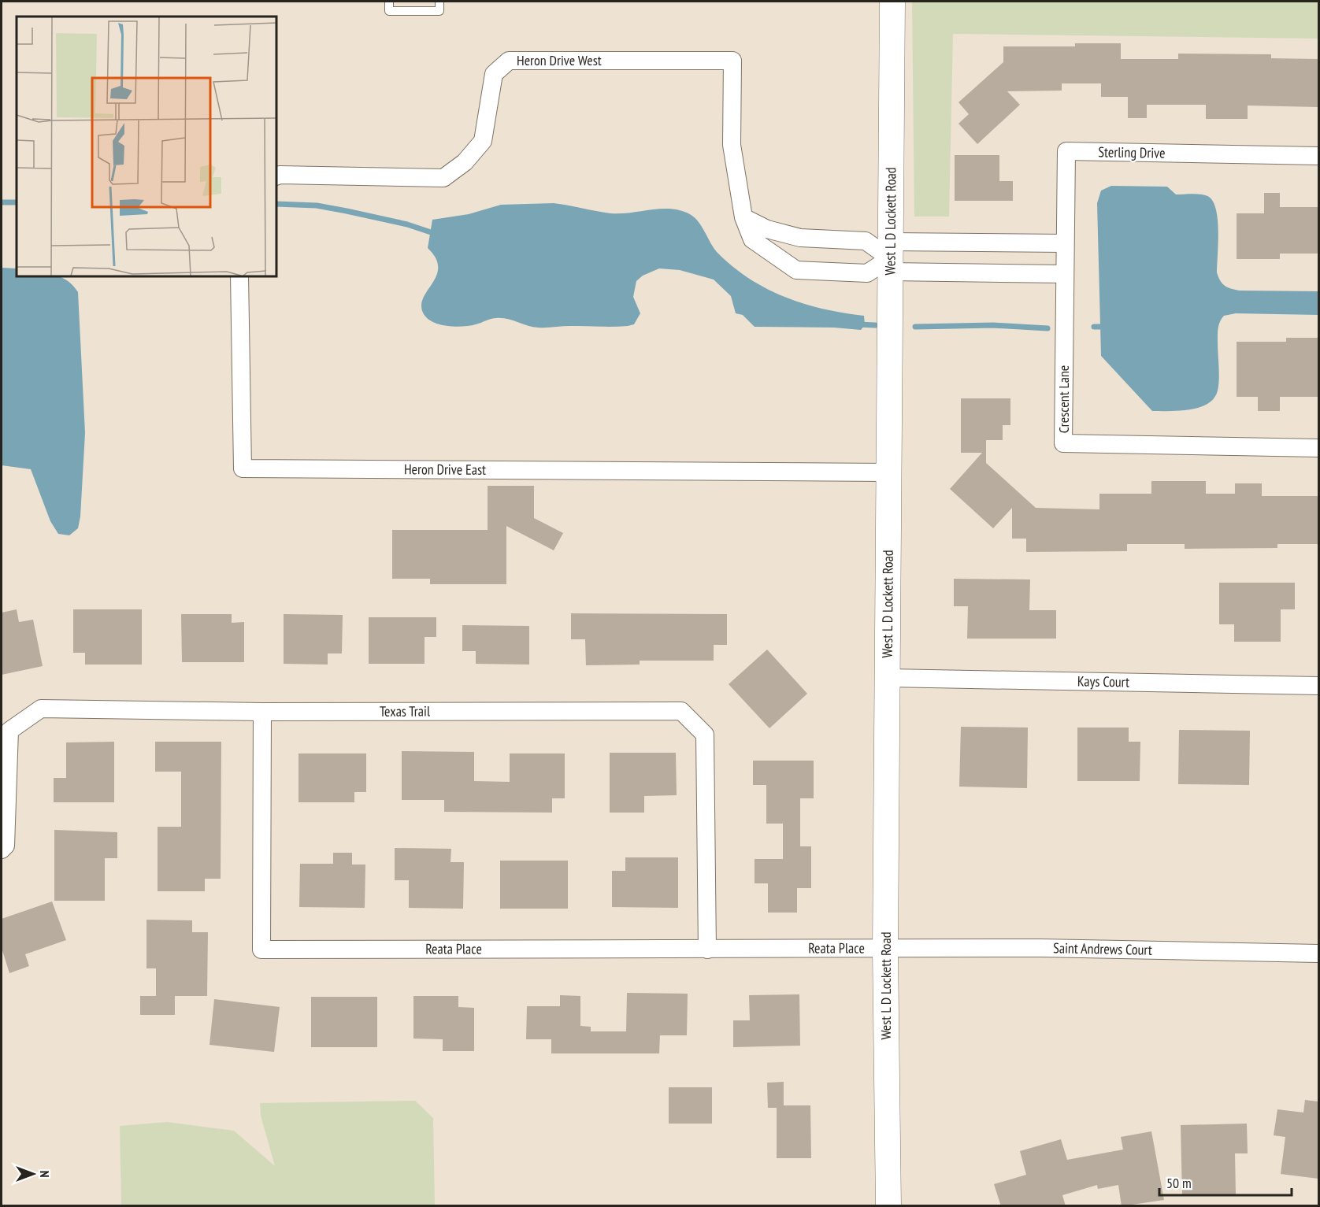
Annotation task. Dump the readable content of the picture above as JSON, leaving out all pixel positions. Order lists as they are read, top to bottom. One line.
{"streets":{"main road":["West L D Lockett Road"],"street":["Heron Drive West","Sterling Drive","Crescent Lane","Heron Drive East","Kays Court","Texas Trail","Reata Place","Saint Andrews Court"]},"crossings":[["Heron Drive West","West L D Lockett Road"],["Sterling Drive","Crescent Lane"],["West L D Lockett Road","Heron Drive East"],["West L D Lockett Road","Kays Court"],["West L D Lockett Road","Reata Place"],["West L D Lockett Road","Saint Andrews Court"],["Texas Trail","Reata Place"],["Reata Place","Saint Andrews Court"]],"scale_bar":"50 m","north":"right"}
